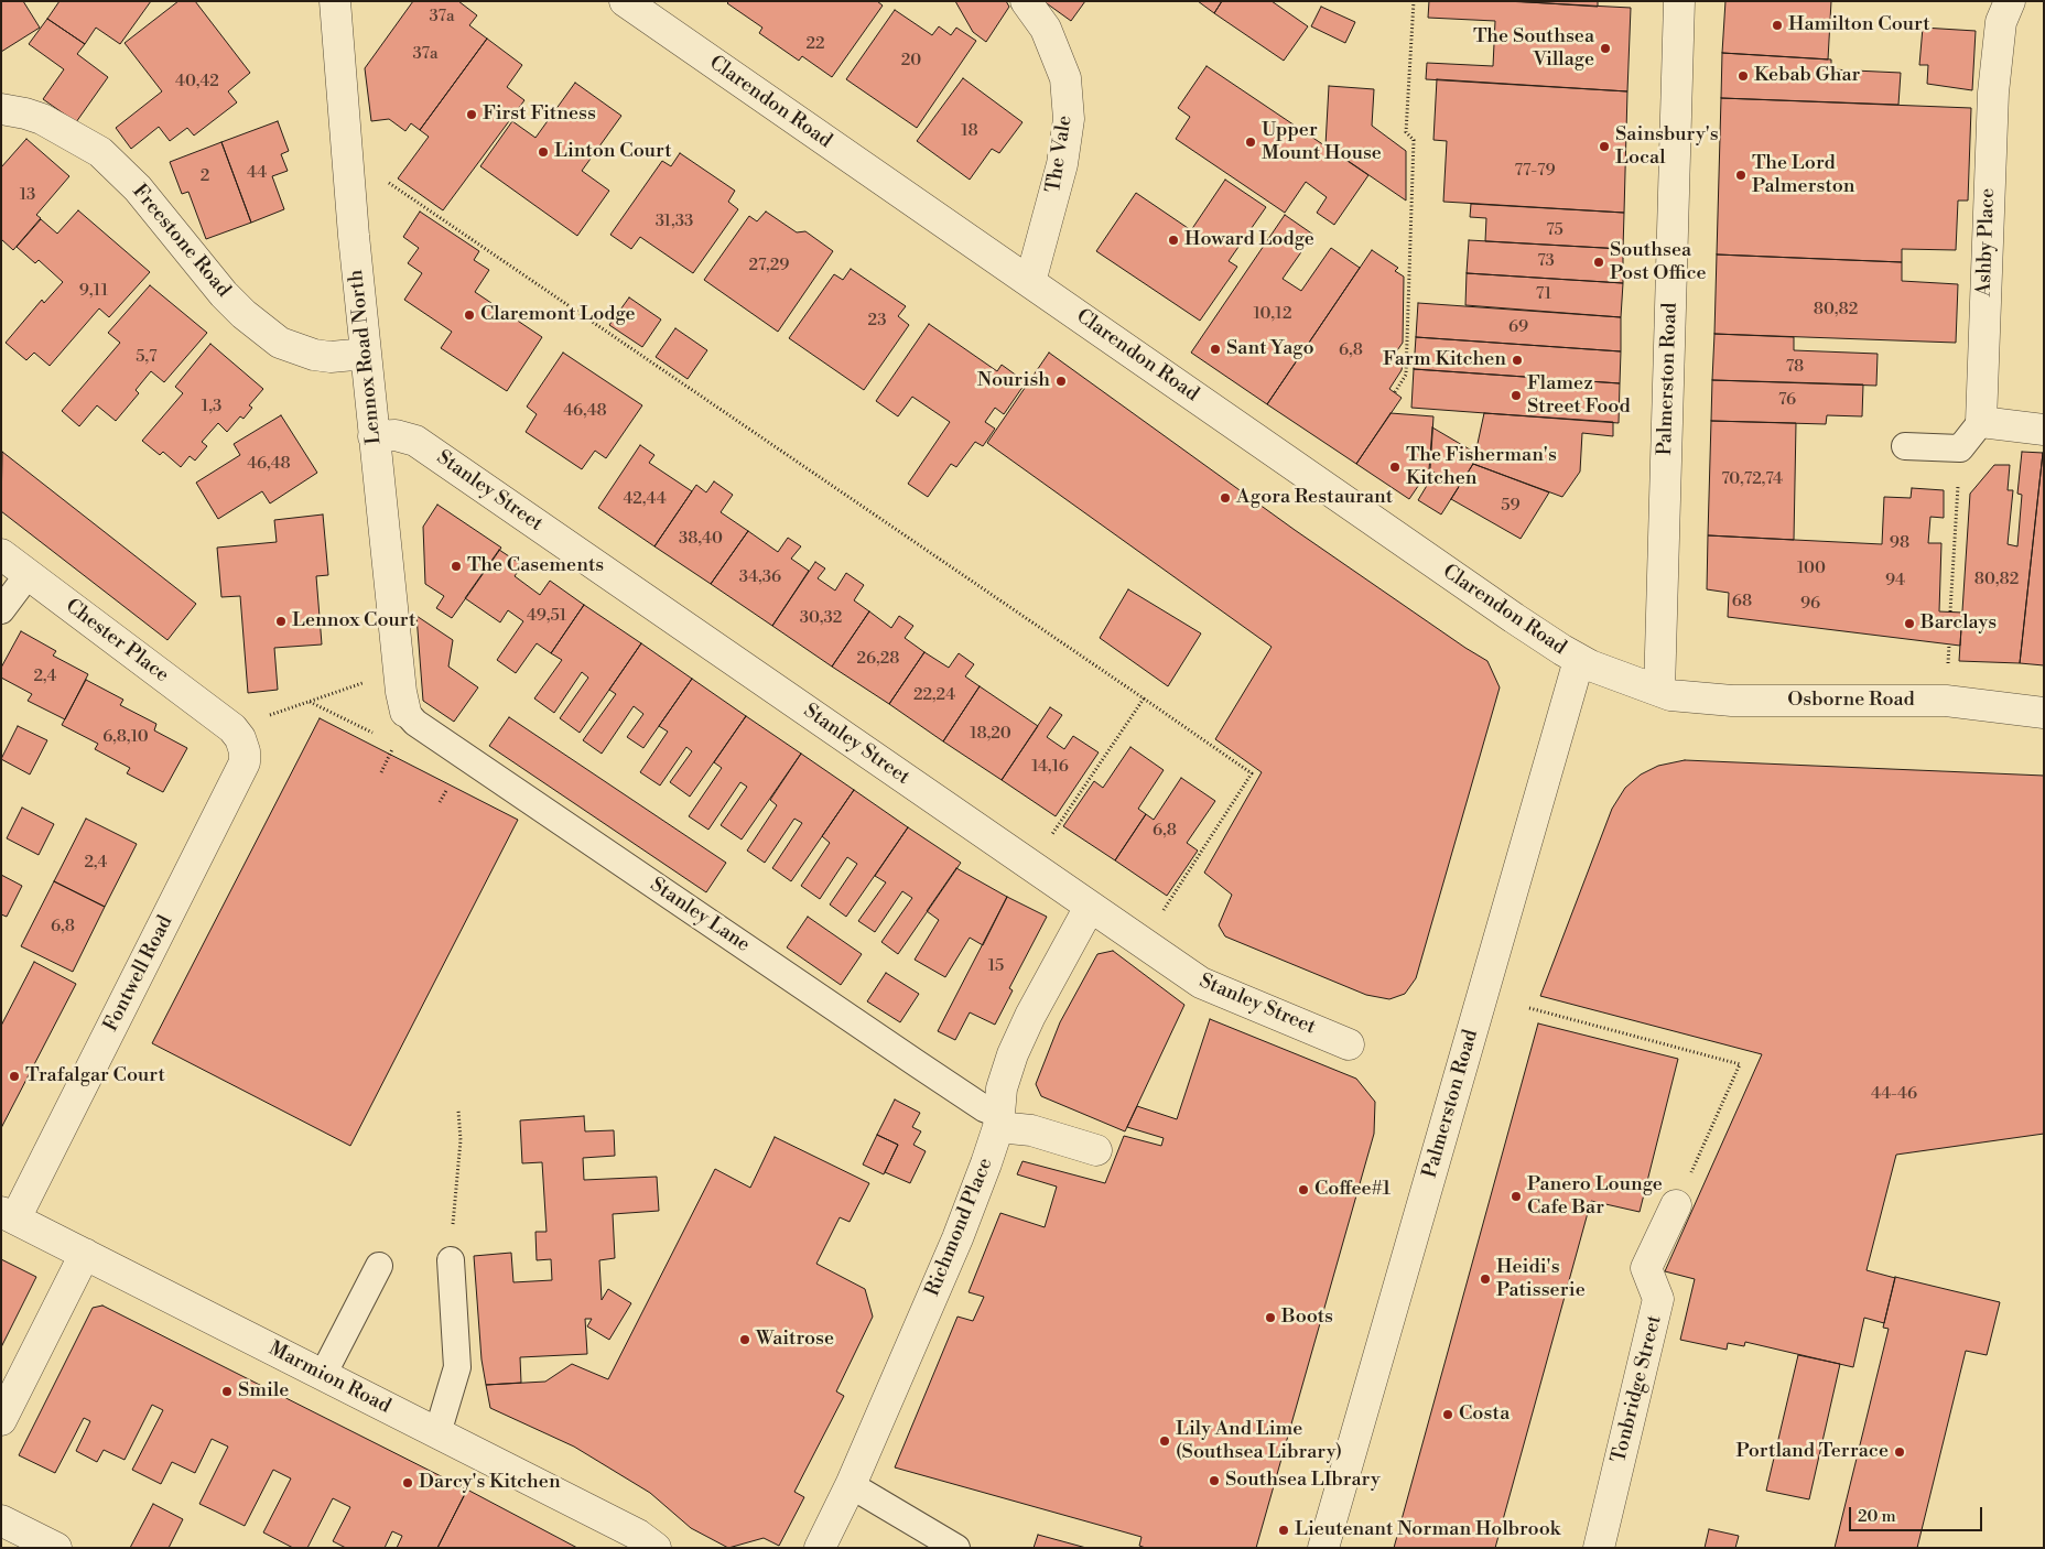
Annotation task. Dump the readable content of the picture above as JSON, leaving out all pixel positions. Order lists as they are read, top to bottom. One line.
{"streets":{"street":["Clarendon Road","The Vale","Freestone Road","Ashby Place","Lennox Road North","Palmerston Road","Stanley Street","Chester Place","Osborne Road","Fontwell Road","Richmond Place","Marmion Road","Tonbridge Street"],"lane":["Stanley Lane"]},"crossings":[["Clarendon Road","The Vale"],["Clarendon Road","Palmerston Road"],["Clarendon Road","Osborne Road"],["Freestone Road","Lennox Road North"],["Lennox Road North","Stanley Street"],["Lennox Road North","Stanley Lane"],["Palmerston Road","Osborne Road"],["Stanley Street","Richmond Place"],["Chester Place","Fontwell Road"],["Stanley Lane","Richmond Place"],["Fontwell Road","Marmion Road"]],"places":["Hamilton Court","The Southsea Village","Kebab Ghar","First Fitness","Upper Mount House","Sainsbury's Local","Linton Court","The Lord Palmerston","Howard Lodge","Southsea Post Office","Claremont Lodge","Sant Yago","Farm Kitchen","Nourish","Flamez Street Food","The Fisherman's Kitchen","Agora Restaurant","The Casements","Lennox Court","Barclays","Trafalgar Court","Coffee#1","Panero Lounge Cafe Bar","Heidi's Patisserie","Boots","Waitrose","Smile","Costa","Lily And Lime (Southsea Library)","Portland Terrace","Southsea LIbrary","Darcy's Kitchen","Lieutenant Norman Holbrook"],"house_numbers":["37a","22","37a","20","40,42","18","77-79","44","2","13","31,33","75","73","27,29","9,11","71","80,82","10,12","23","69","6,8","5,7","78","76","1,3","46,48","46,48","70,72,74","42,44","59","38,40","98","100","34,36","80,82","94","68","96","49,51","30,32","26,28","2,4","22,24","18,20","6,8,10","14,16","6,8","2,4","6,8","15","44-46"],"scale_bar":"20 m"}
